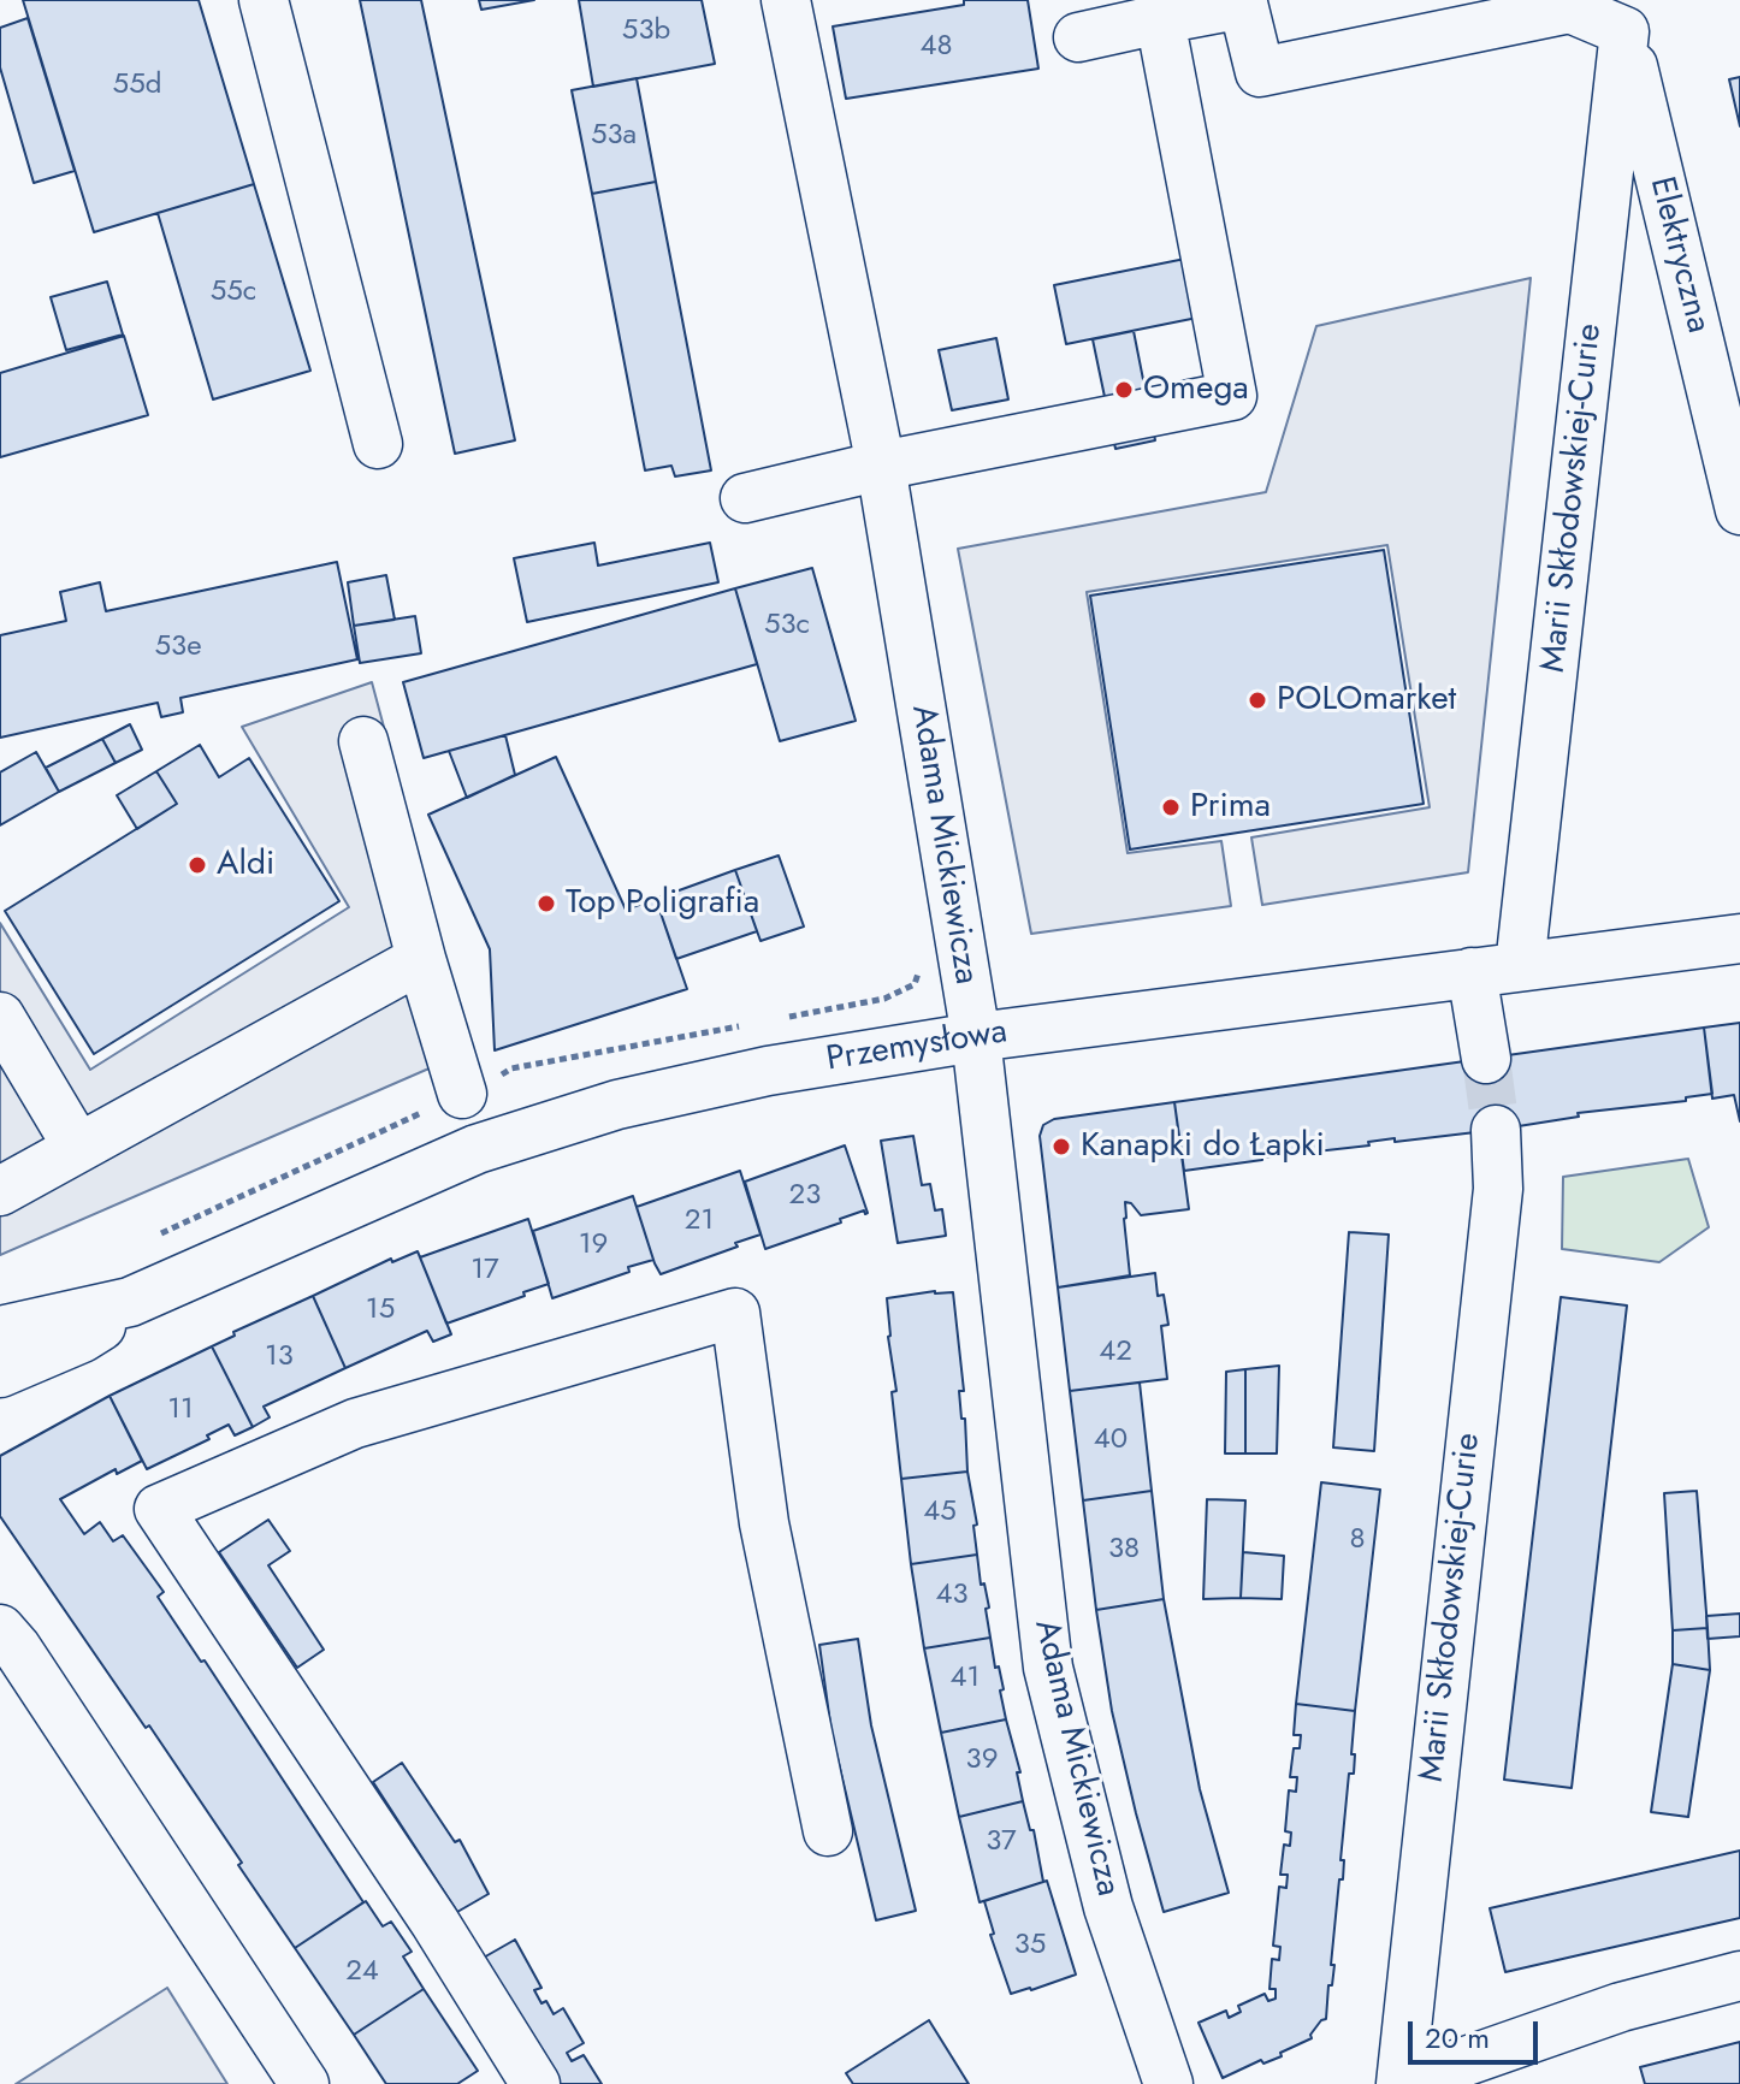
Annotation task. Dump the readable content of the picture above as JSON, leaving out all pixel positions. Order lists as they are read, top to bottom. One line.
{"streets":{"street":["Elektryczna","Marii Skłodowskiej-Curie","Adama Mickiewicza","Przemysłowa"]},"crossings":[["Elektryczna","Marii Skłodowskiej-Curie"],["Marii Skłodowskiej-Curie","Przemysłowa"],["Adama Mickiewicza","Przemysłowa"]],"places":["Omega","POLOmarket","Prima","Aldi","Top Poligrafia","Kanapki do Łapki"],"house_numbers":["53b","48","55d","53a","55c","53c","53e","23","21","19","17","15","42","13","11","40","45","8","38","43","41","39","37","35","24"],"scale_bar":"20 m"}
